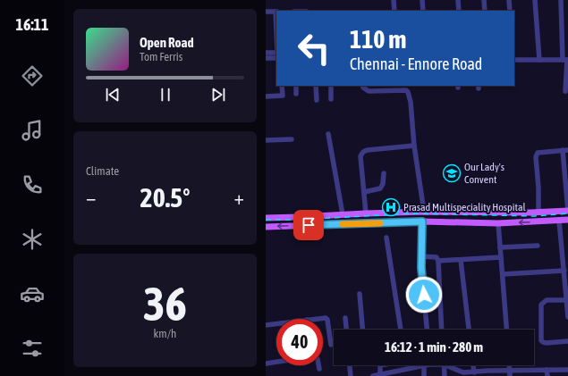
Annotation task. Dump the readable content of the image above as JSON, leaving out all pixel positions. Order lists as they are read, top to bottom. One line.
{"places":{"school or university":["Our Lady's Convent"],"hospital":["Prasad Multispeciality Hospital"]},"page":{"tabs":"16:11","turn":["110 m","Chennai - Ennore Road"],"song":["Open Road","Tom Ferris"],"tile":["Climate",["36","km/h"]],"heat":["−","20.5°","+"],"limit":"40","trip":"16:12 · 1 min · 280 m"}}
